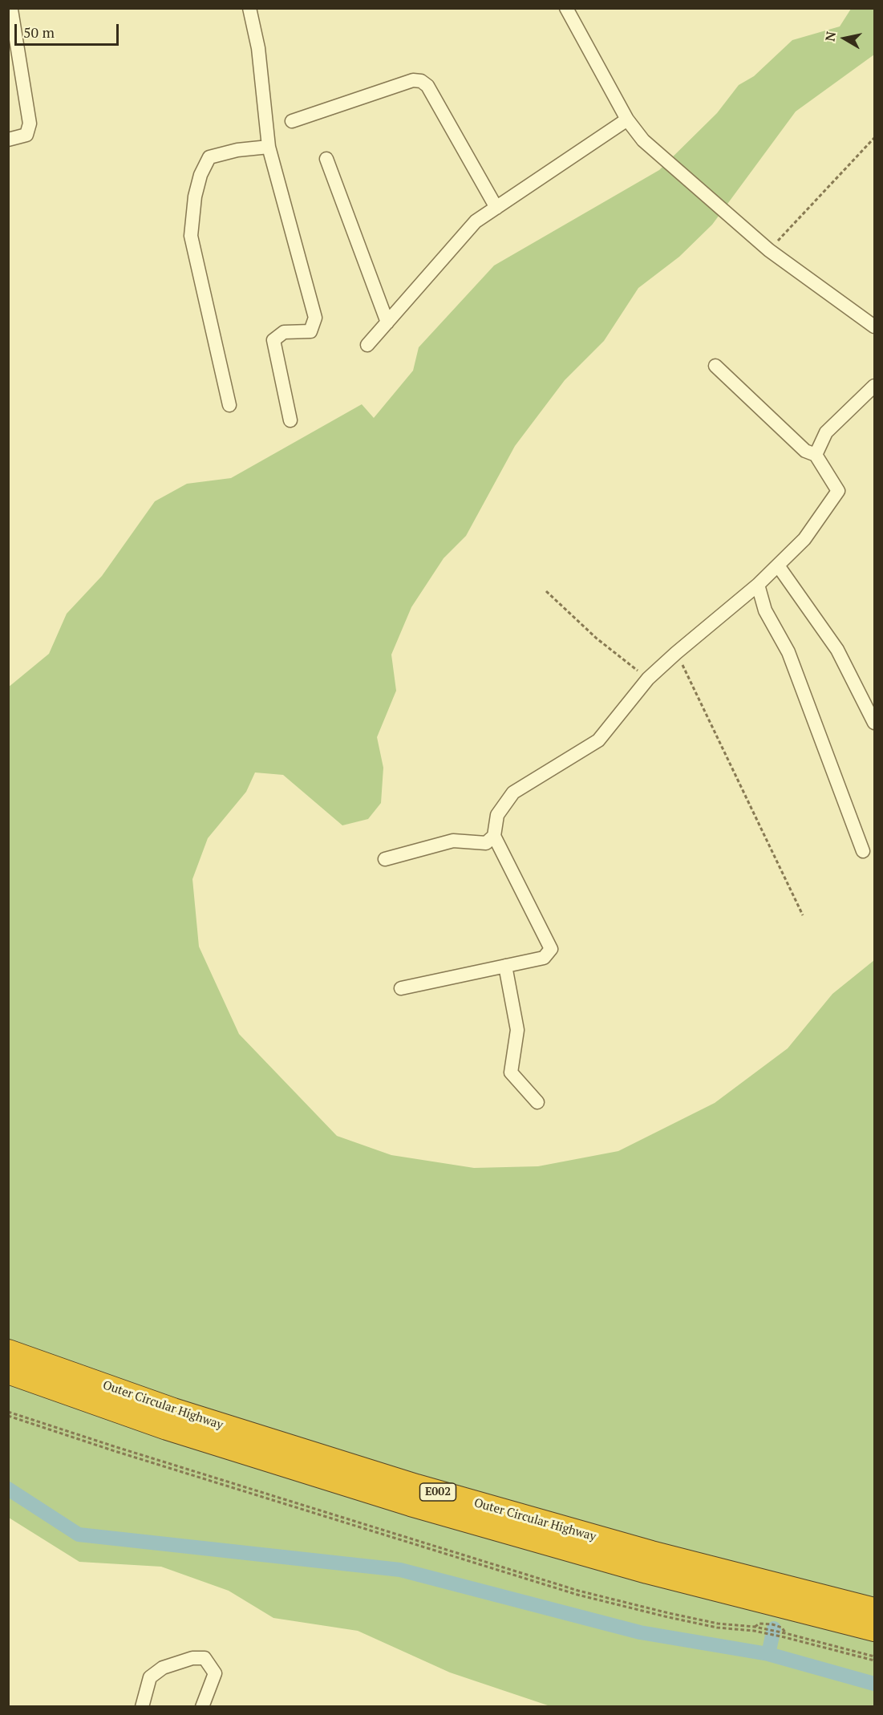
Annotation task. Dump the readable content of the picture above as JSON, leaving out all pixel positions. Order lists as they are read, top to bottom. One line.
{"streets":{"highway":["Outer Circular Highway","E002"]},"scale_bar":"50 m","north":"left"}
